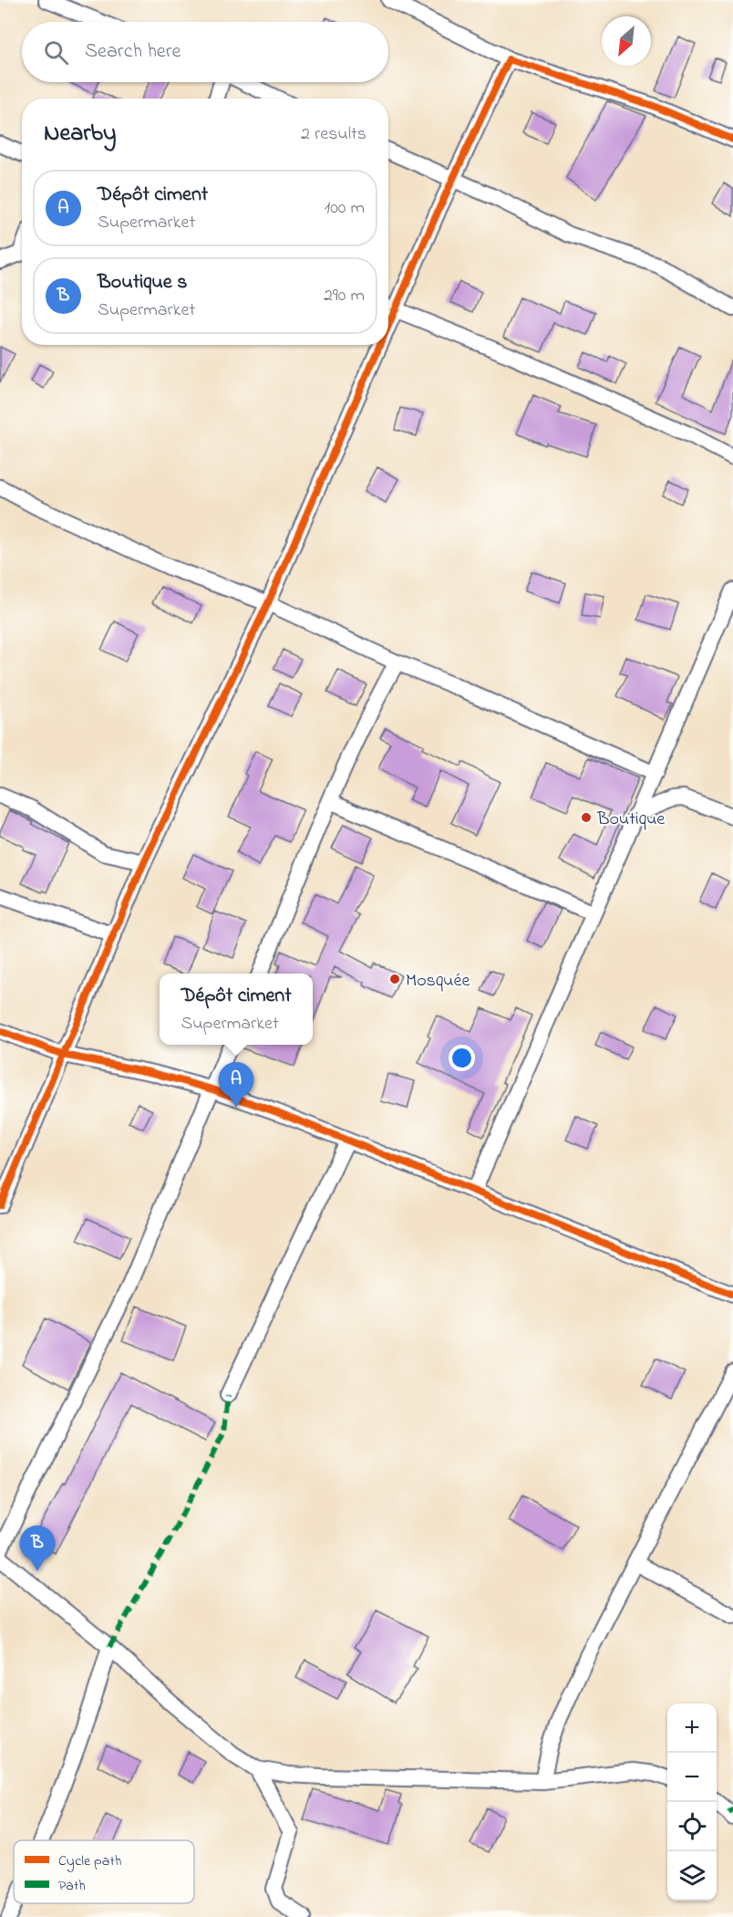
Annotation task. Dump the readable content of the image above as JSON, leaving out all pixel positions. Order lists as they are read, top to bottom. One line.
{"places":["Boutique","Mosquée"],"legend":["Cycle path","Path"],"north":"bottom left","page":{"search":"Search here","heading":["Nearby","2 results"],"list":[{"mark":"A","name":"Dépôt ciment","note":"Supermarket","value":"100 m"},{"mark":"B","name":"Boutique s","note":"Supermarket","value":"290 m"}],"popup":["Dépôt ciment","Supermarket"],"pins":["A","B"],"map_buttons":["+","−"]}}
